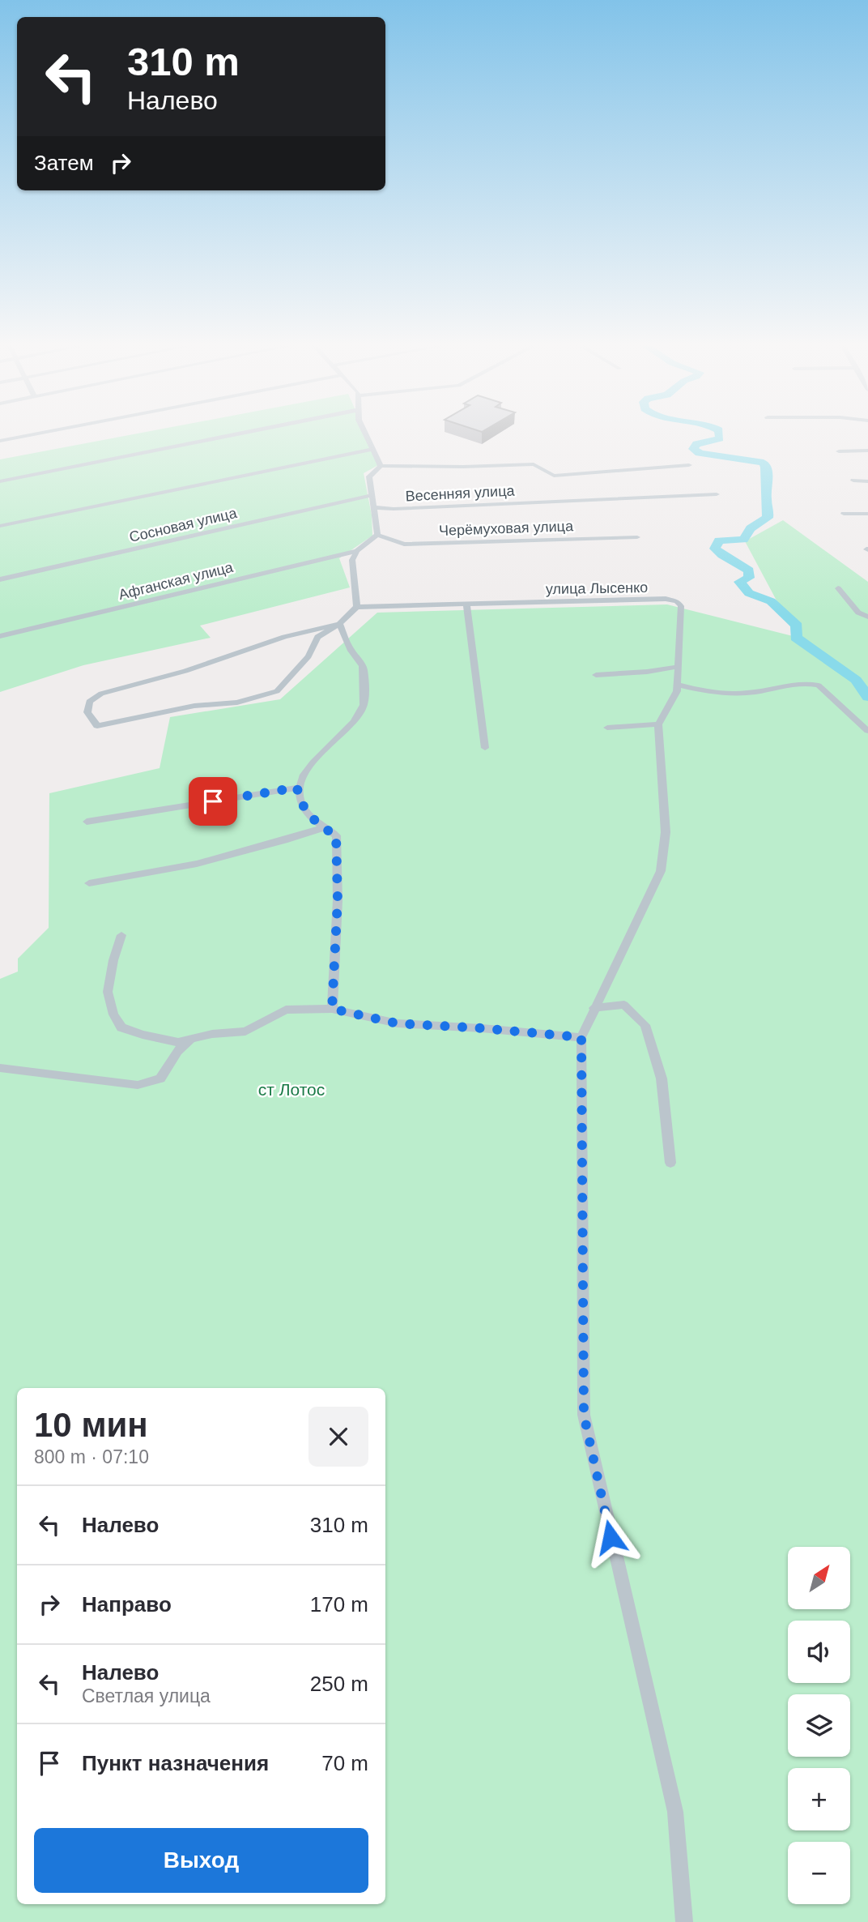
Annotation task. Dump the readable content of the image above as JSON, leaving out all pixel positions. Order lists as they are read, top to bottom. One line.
{"streets":{"street":["Весенняя улица","Сосновая улица","Черёмуховая улица","Афганская улица","улица Лысенко"]},"parks":["ст Лотос"],"north":"top right","page":{"turn":["310 m","Налево"],"then":"Затем","heading":["10 мин","800 m · 07:10"],"list":[{"name":"Налево","value":"310 m"},{"name":"Направо","value":"170 m"},{"name":"Налево","note":"Светлая улица","value":"250 m"},{"name":"Пункт назначения","value":"70 m"}],"map_buttons":["+","−"],"buttons":"Выход"}}
